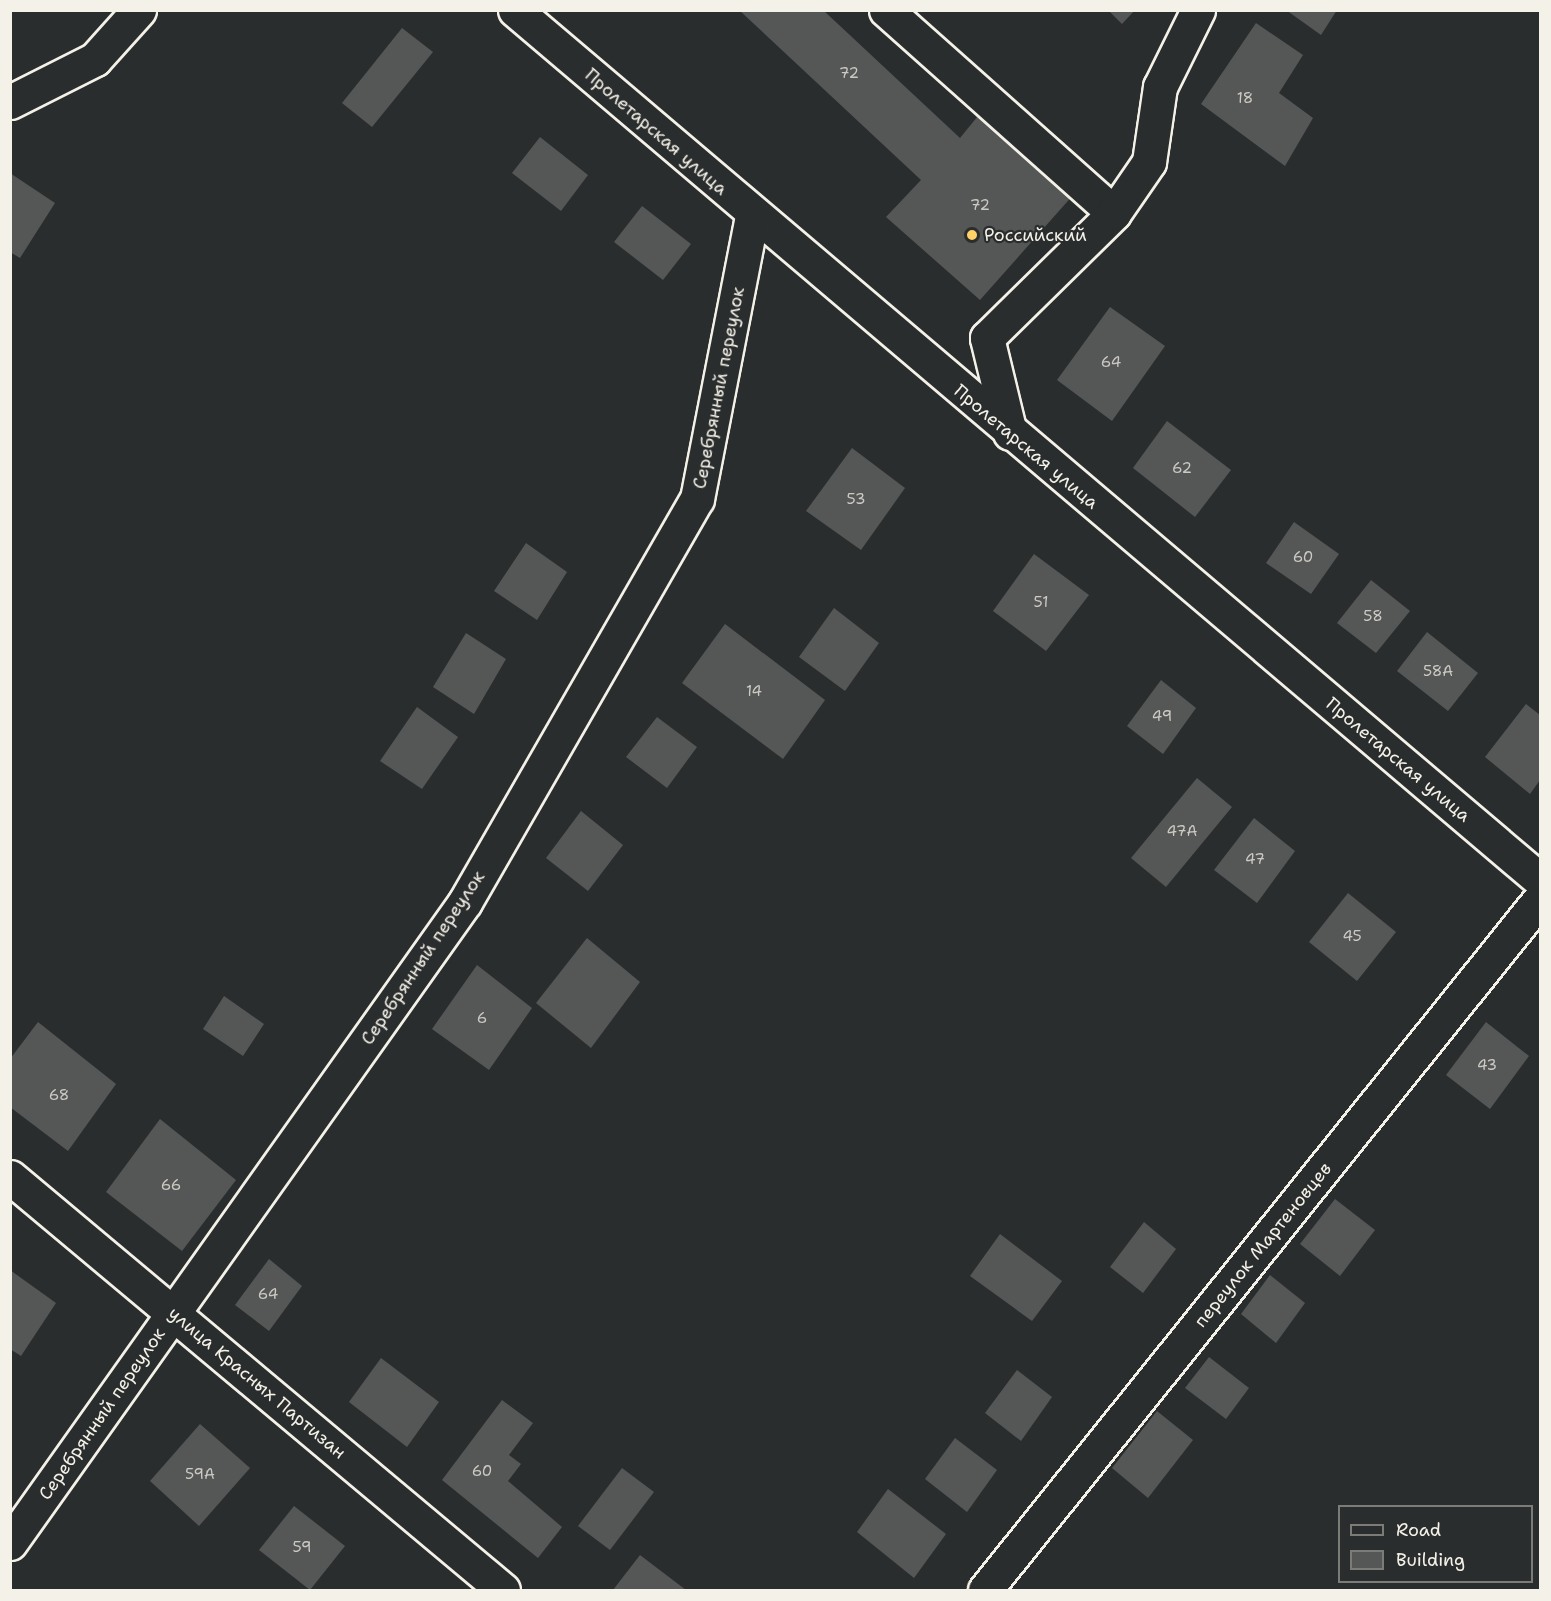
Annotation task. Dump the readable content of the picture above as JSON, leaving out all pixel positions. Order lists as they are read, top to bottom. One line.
{"streets":{"street":["Пролетарская улица","Серебрянный переулок","переулок Мартеновцев","улица Красных Партизан"]},"crossings":[["Пролетарская улица","Серебрянный переулок"],["Серебрянный переулок","улица Красных Партизан"]],"places":["Российский"],"house_numbers":["72","18","72","64","62","53","60","51","58","58А","14","49","47А","47","45","6","43","68","66","64","60","59А","59"],"legend":["Road","Building"]}
